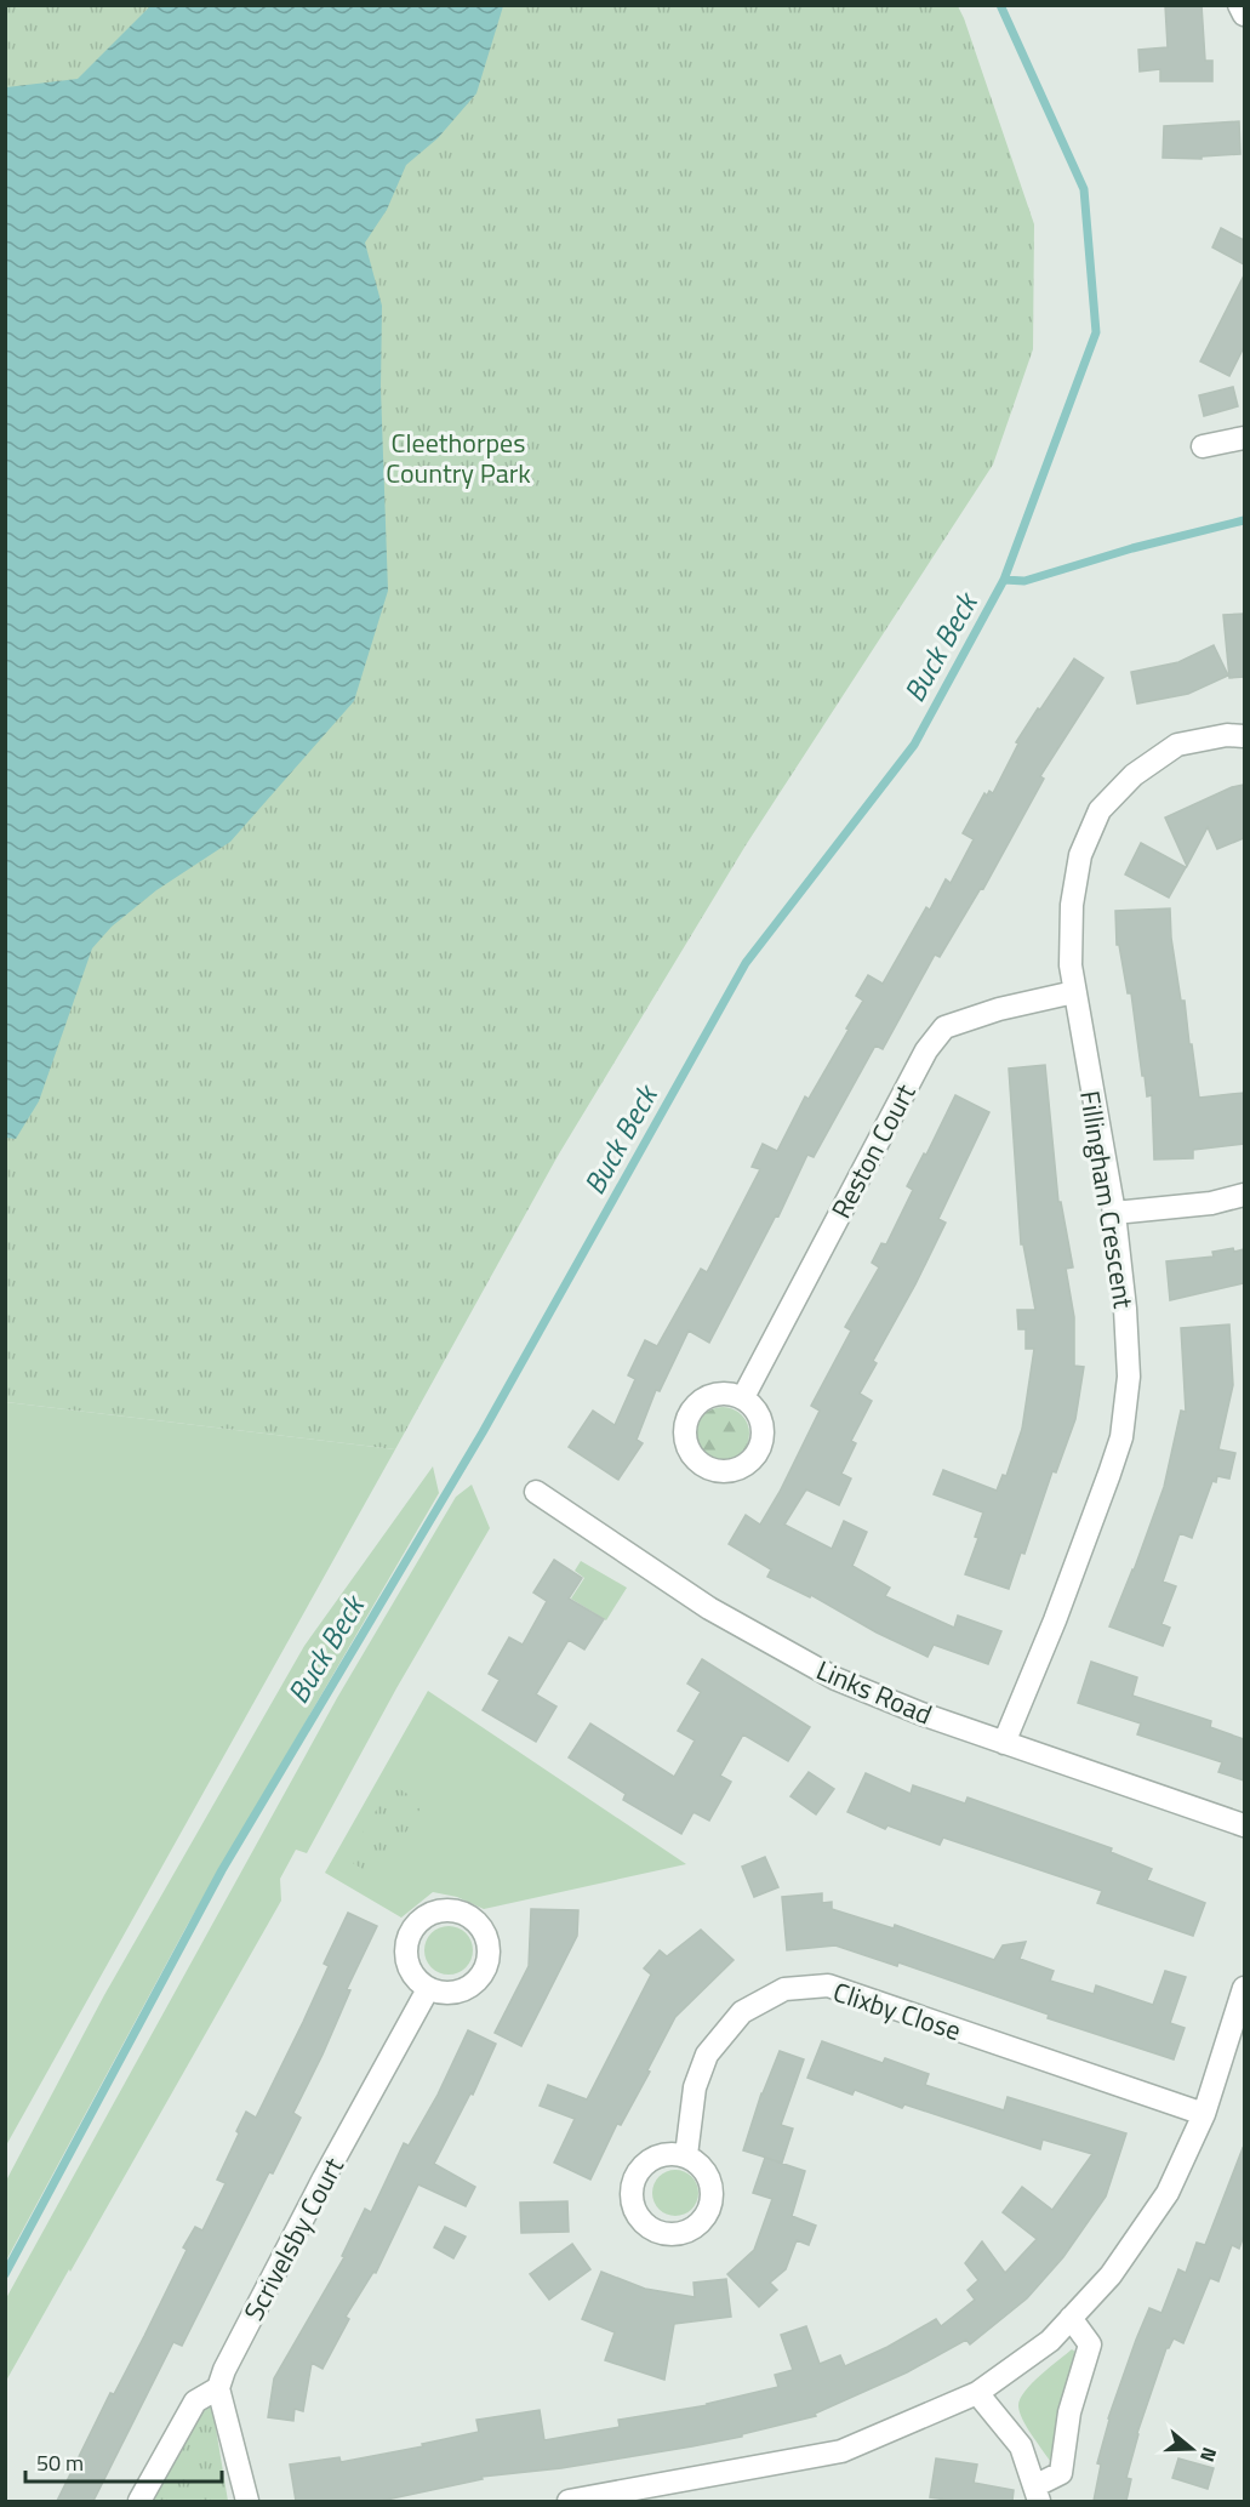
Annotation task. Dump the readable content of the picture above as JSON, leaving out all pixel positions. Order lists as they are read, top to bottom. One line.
{"streets":{"street":["Reston Court","Fillingham Crescent","Links Road","Clixby Close","Scrivelsby Court"]},"crossings":[["Reston Court","Fillingham Crescent"],["Fillingham Crescent","Links Road"]],"water":["Buck Beck"],"parks":["Cleethorpes Country Park"],"scale_bar":"50 m","north":"right"}
